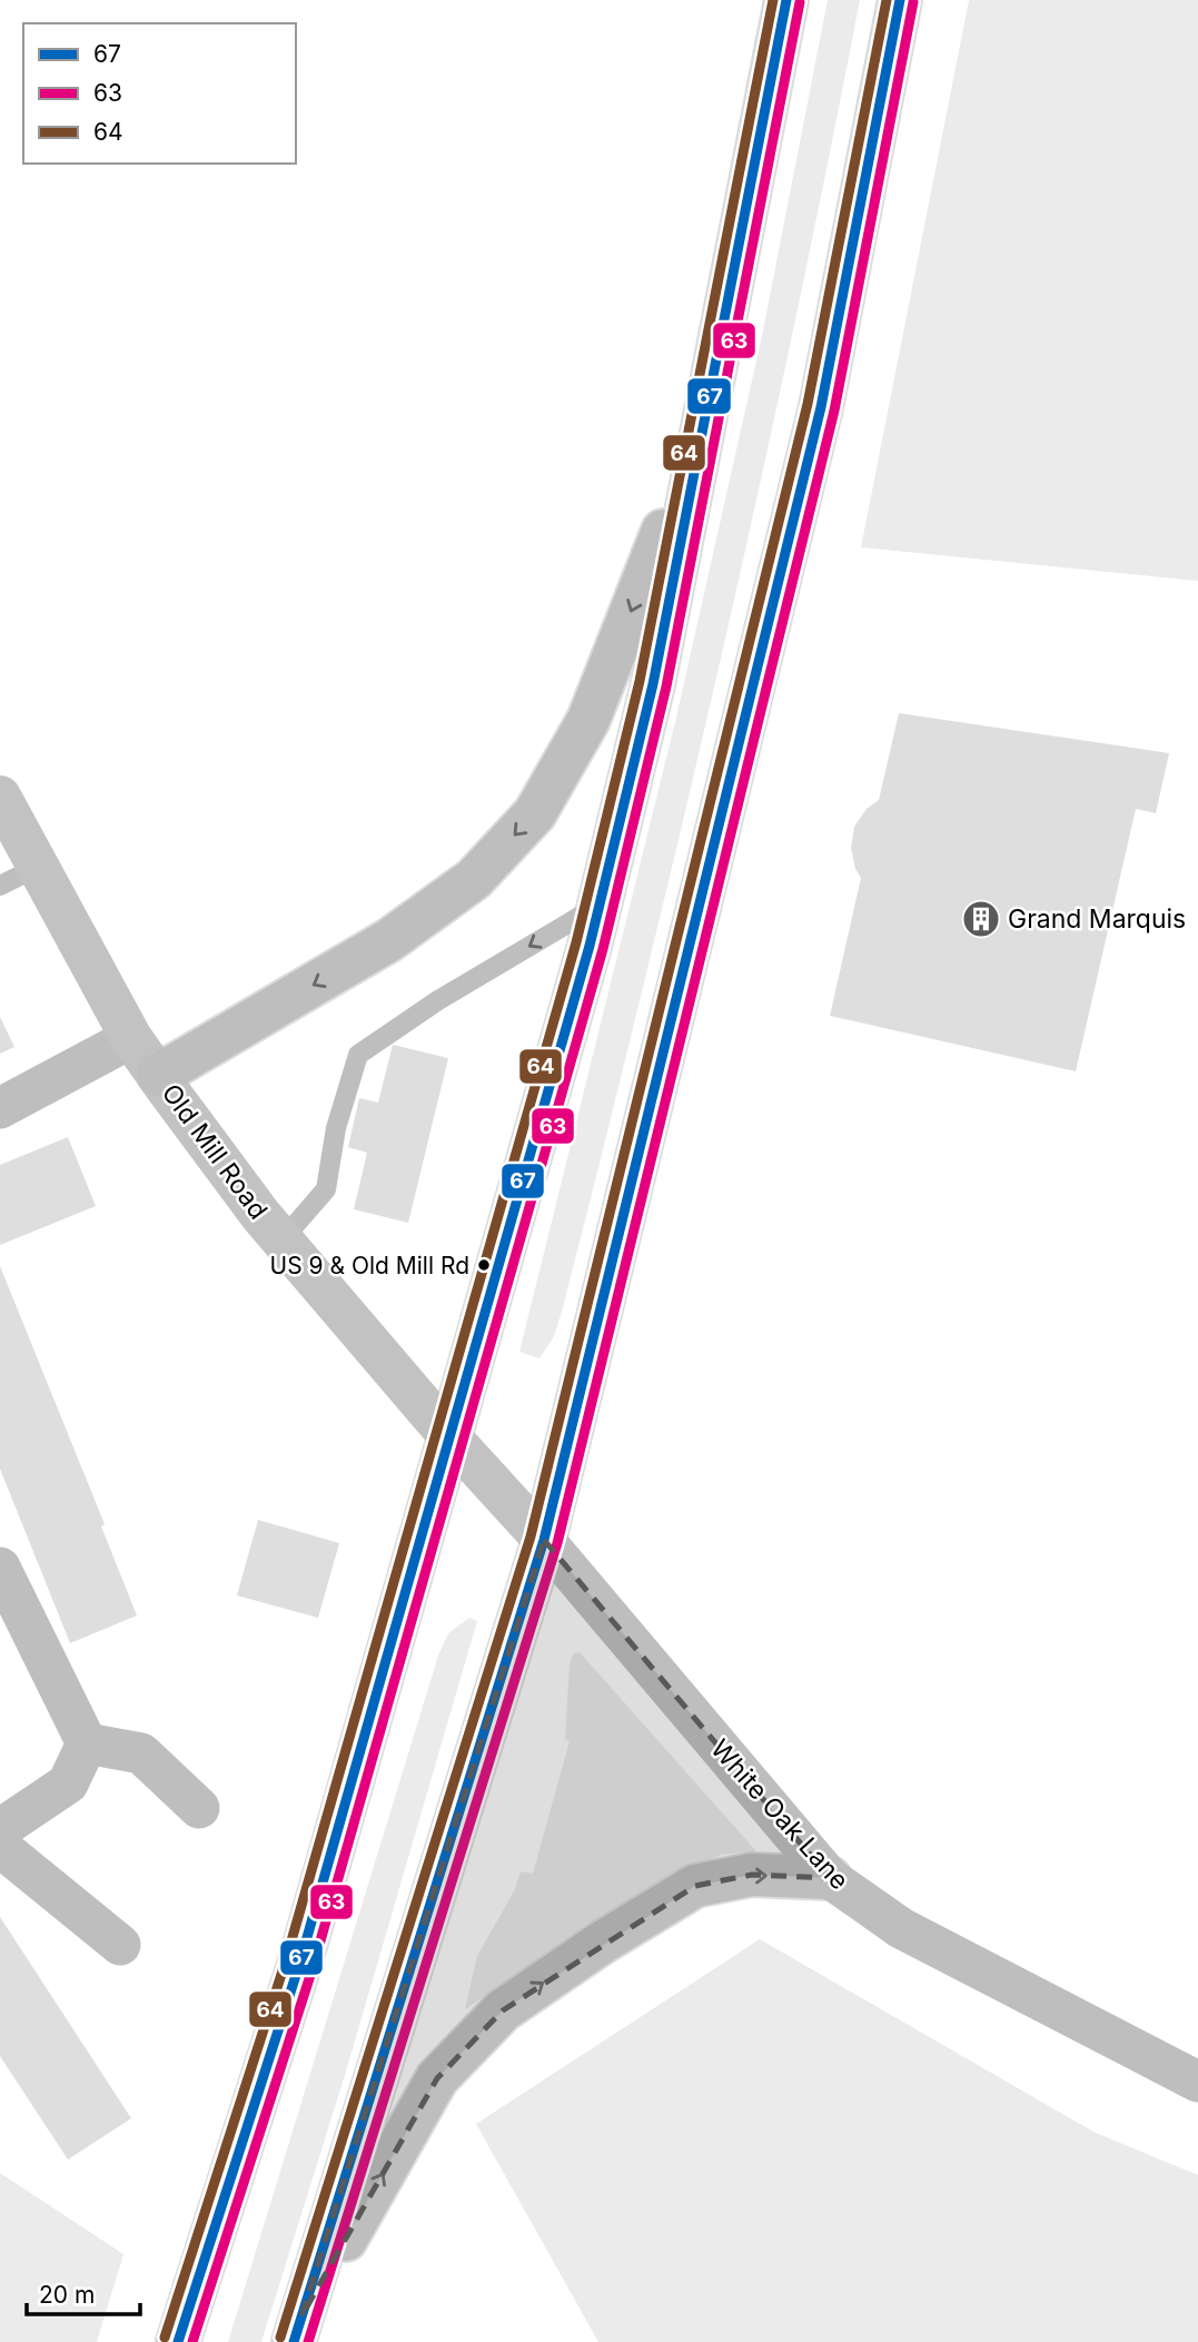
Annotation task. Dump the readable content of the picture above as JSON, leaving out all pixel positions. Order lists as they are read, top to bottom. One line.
{"streets":{"street":["Old Mill Road","White Oak Lane"]},"crossings":[["Old Mill Road","White Oak Lane"]],"places":{"building":["Grand Marquis"],"other":["US 9 & Old Mill Rd"]},"lines":["transit line 67","transit line 64","transit line 63"],"legend":["67","63","64"],"scale_bar":"20 m"}
